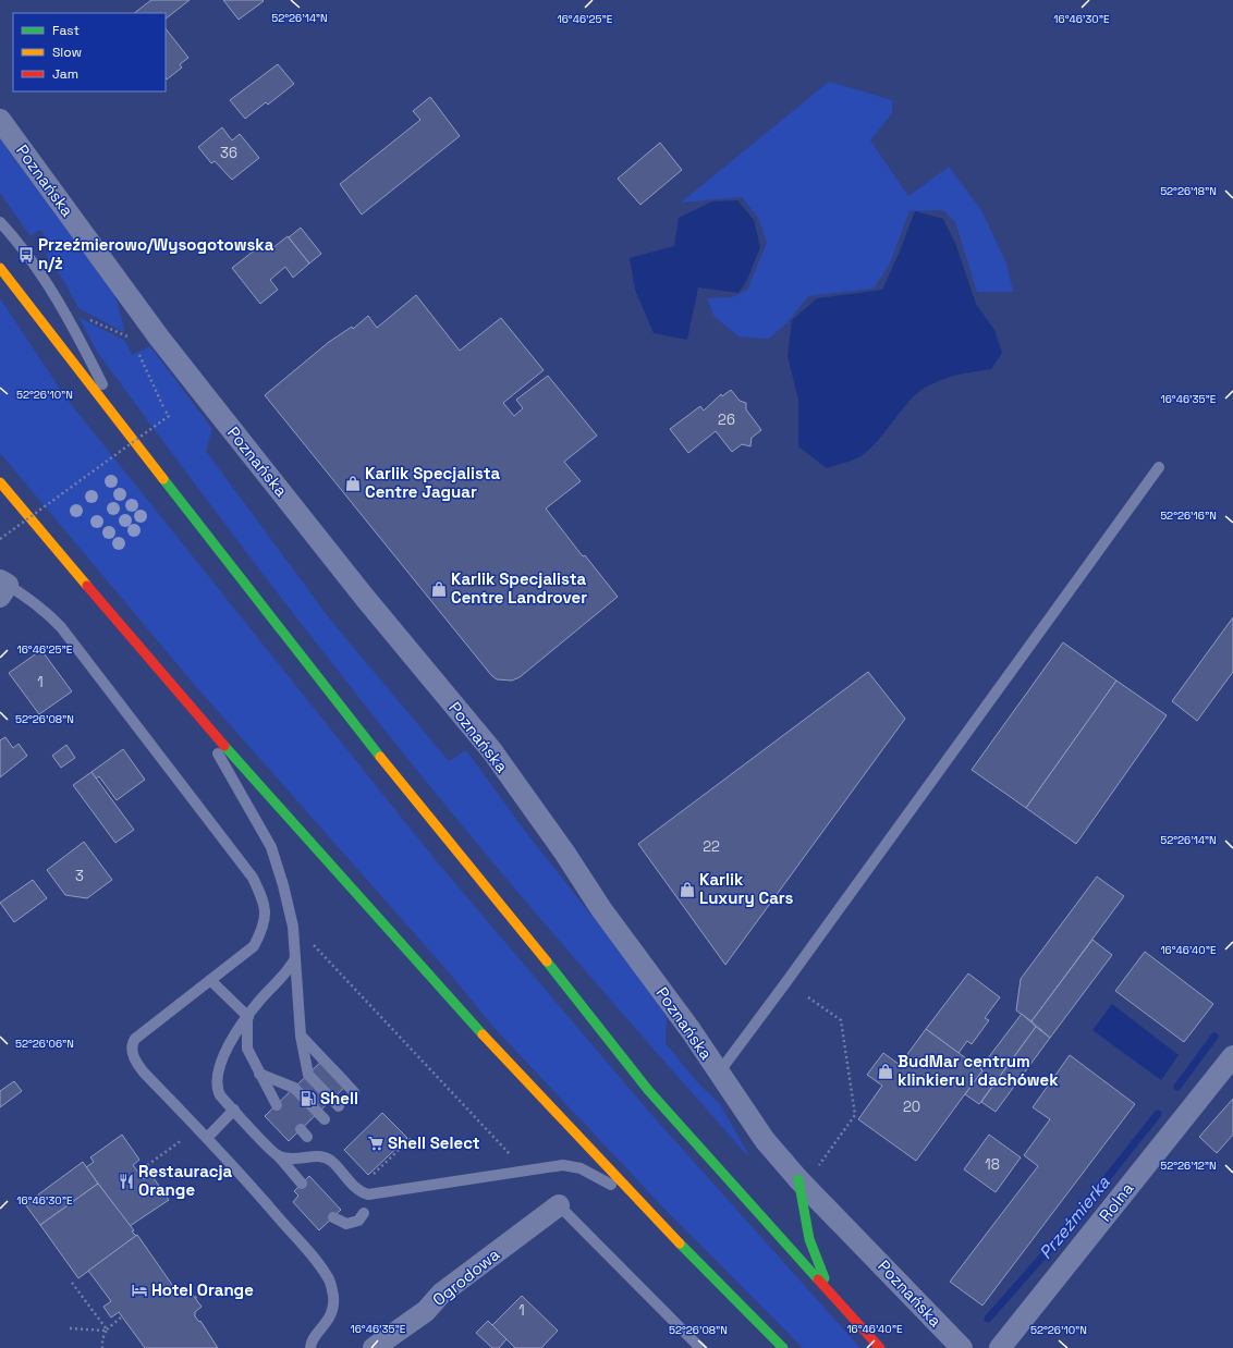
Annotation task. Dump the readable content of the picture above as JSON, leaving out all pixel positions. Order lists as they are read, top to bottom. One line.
{"streets":{"street":["Poznańska","Rolna","Ogrodowa"]},"water":["Przeźmierka"],"places":{"bus stop":["Przeźmierowo/Wysogotowska n/ż"],"shop":["Karlik Specjalista Centre Jaguar","Karlik Specjalista Centre Landrover","Karlik Luxury Cars","BudMar centrum klinkieru i dachówek"],"fuel station":["Shell"],"supermarket":["Shell Select"],"restaurant":["Restauracja Orange"],"hotel":["Hotel Orange"]},"house_numbers":["36","26","1","22","3","20","18","1"],"legend":["Fast","Slow","Jam"],"coordinates":["52°26'14\"N","16°46'25\"E","16°46'30\"E","52°26'18\"N","52°26'10\"N","16°46'35\"E","52°26'16\"N","52°26'08\"N","16°46'40\"E","52°26'06\"N","52°26'12\"N"]}
